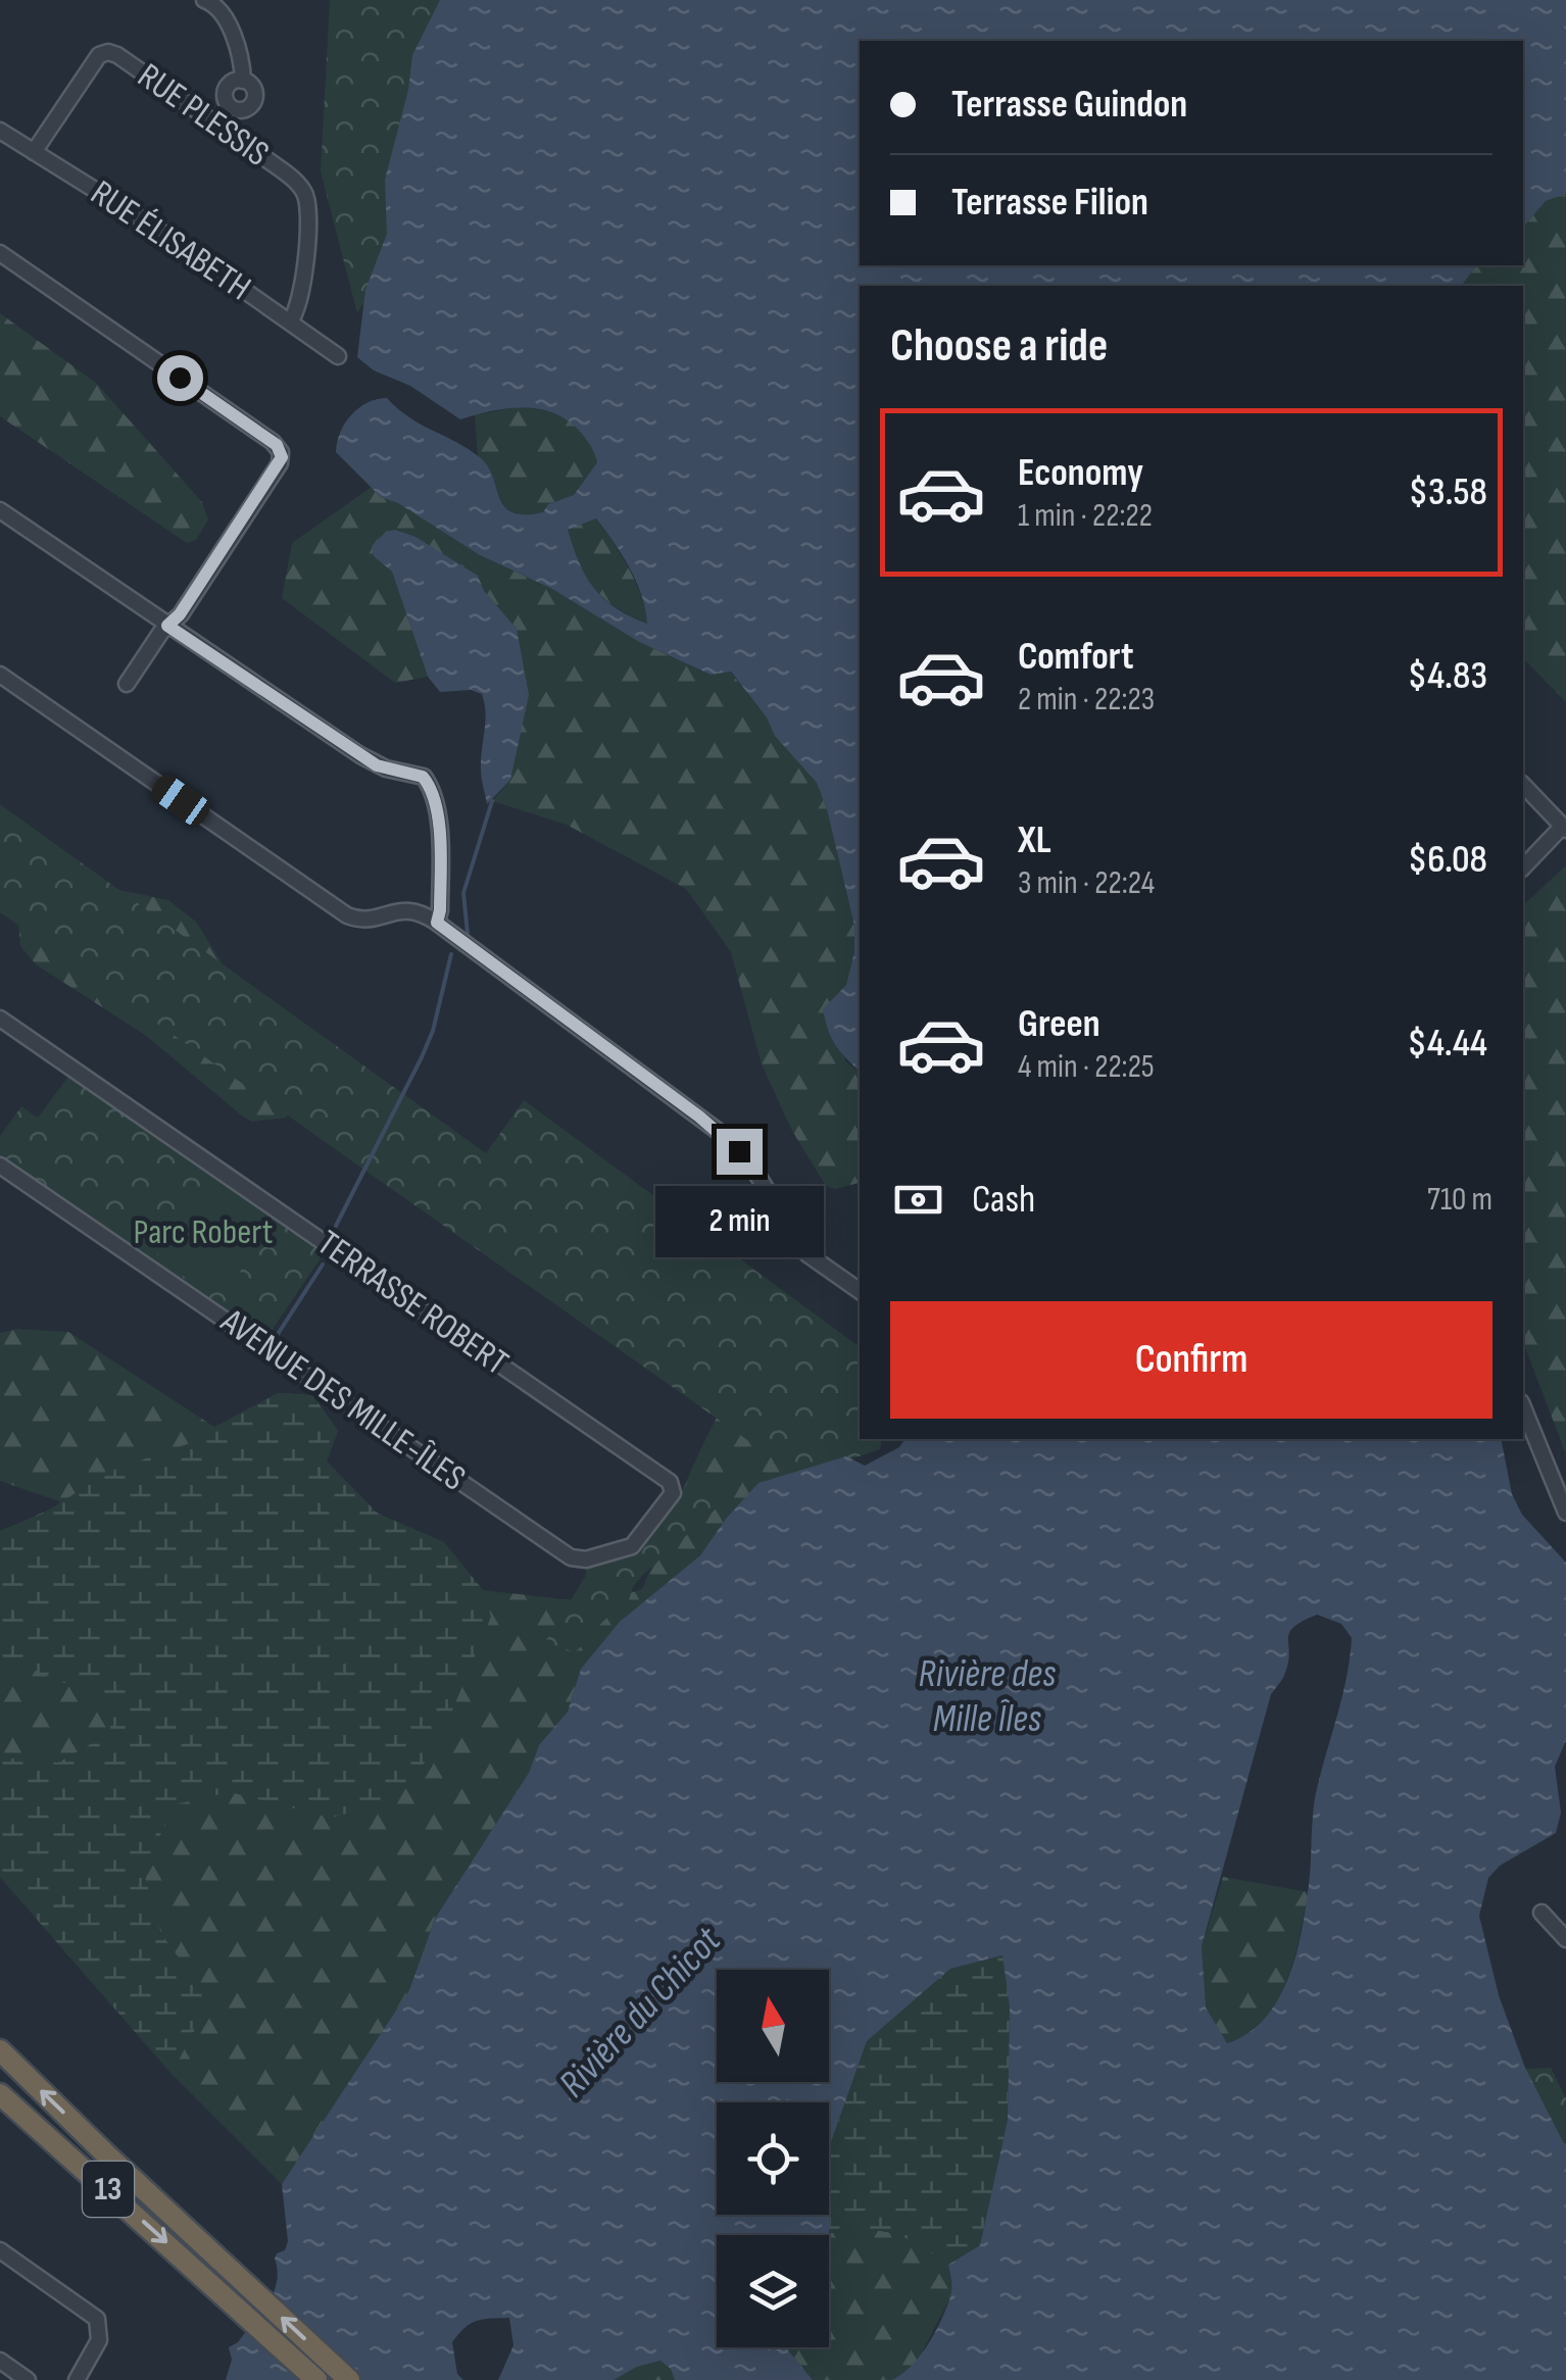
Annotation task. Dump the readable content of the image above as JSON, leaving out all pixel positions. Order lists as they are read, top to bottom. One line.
{"streets":{"highway":["13"],"street":["RUE PLESSIS","RUE ÉLISABETH","TERRASSE ROBERT","AVENUE DES MILLE-ÎLES"]},"crossings":[["RUE PLESSIS","RUE ÉLISABETH"],["TERRASSE ROBERT","AVENUE DES MILLE-ÎLES"]],"water":["Rivière des Mille Îles","Rivière du Chicot"],"parks":["Parc Robert"],"north":"top","page":{"banner":["Terrasse Guindon","Terrasse Filion"],"heading":"Choose a ride","list":[{"name":"Economy","note":"1 min · 22:22","value":"$3.58"},{"name":"Comfort","note":"2 min · 22:23","value":"$4.83"},{"name":"XL","note":"3 min · 22:24","value":"$6.08"},{"name":"Green","note":"4 min · 22:25","value":"$4.44"}],"pay":["Cash","710 m"],"bubble":"2 min","buttons":"Confirm"}}
